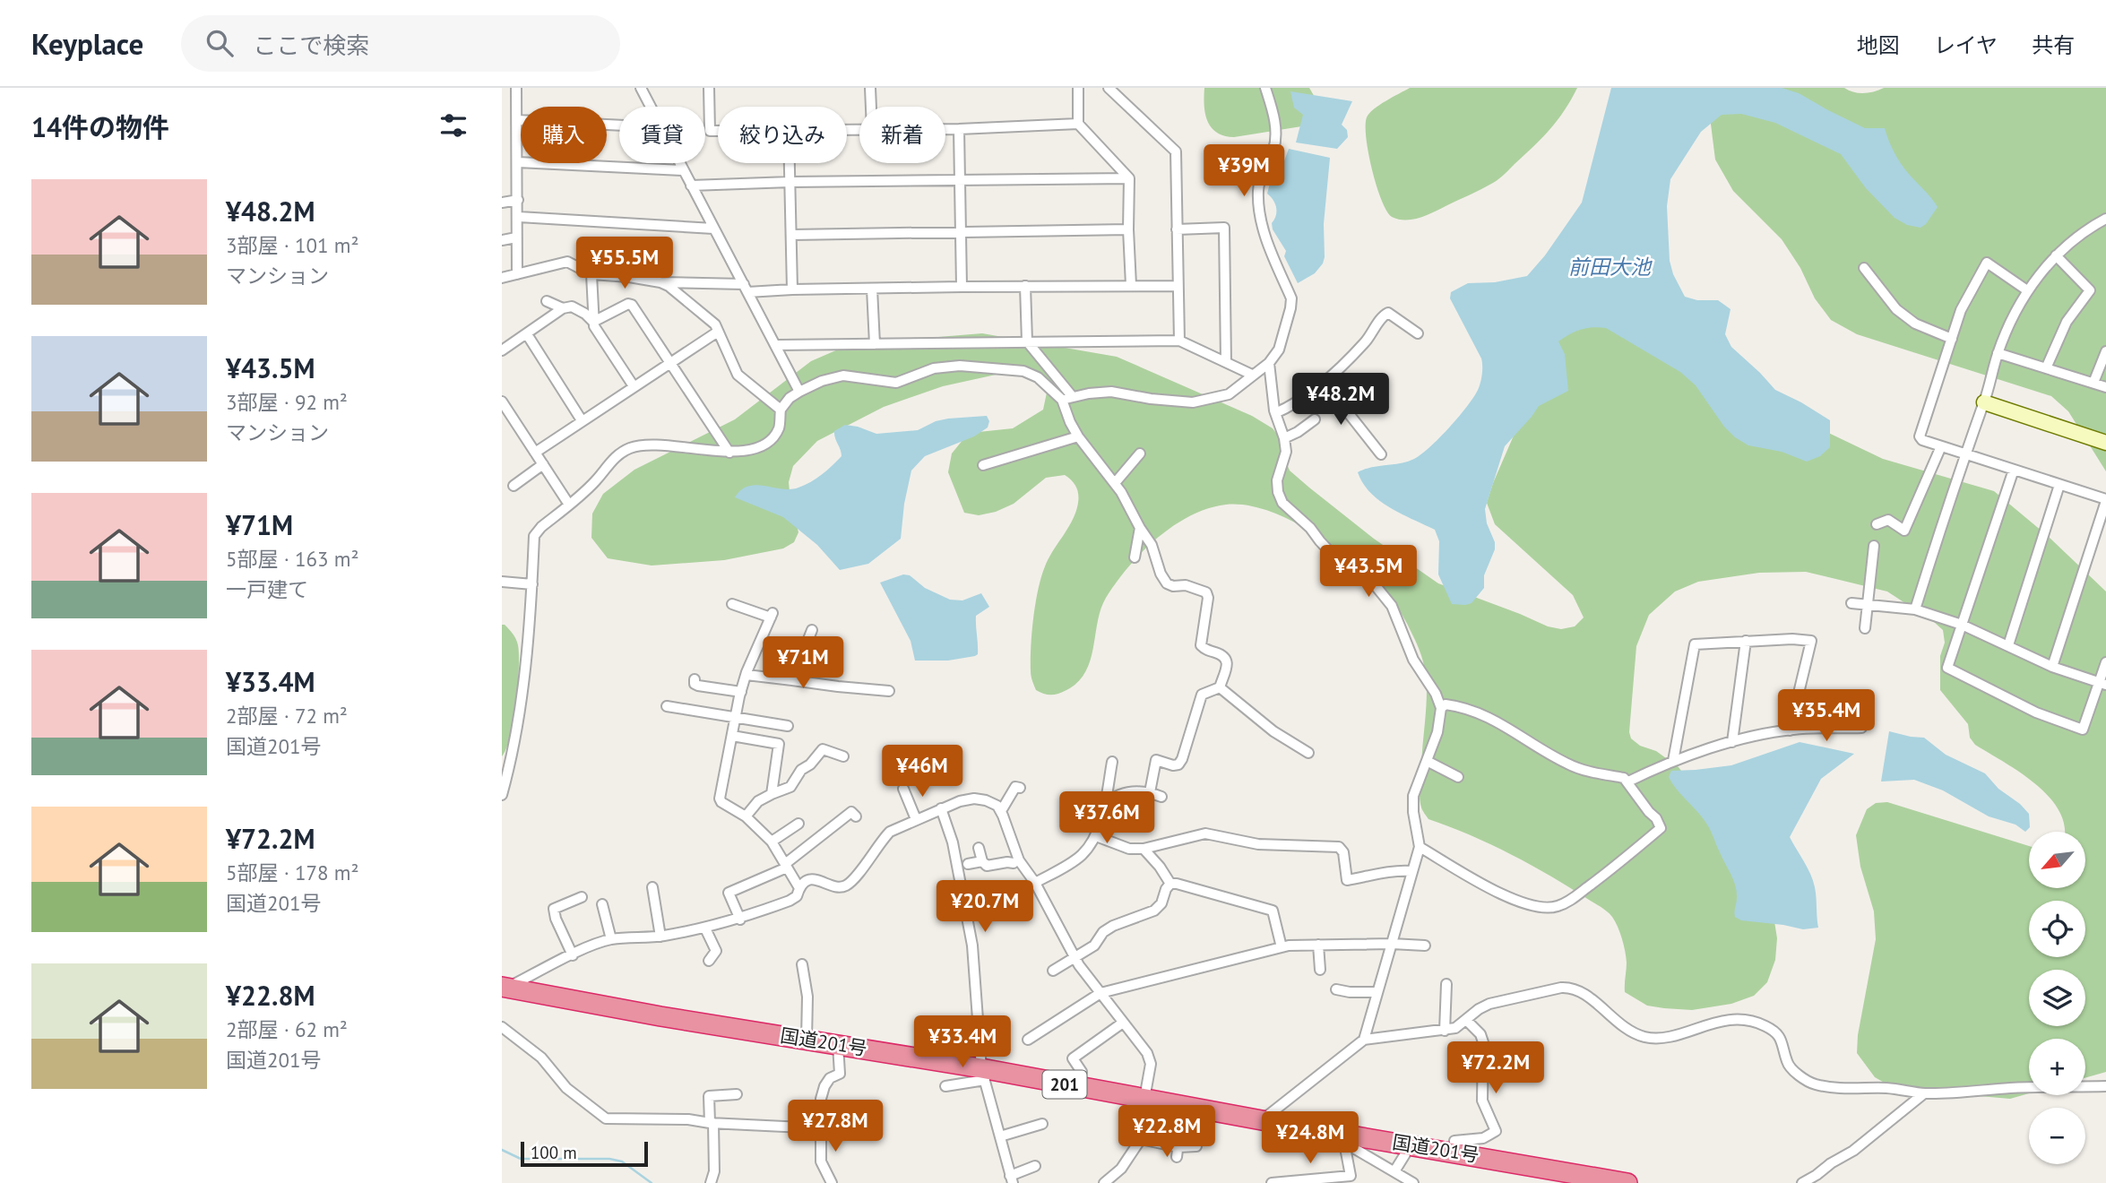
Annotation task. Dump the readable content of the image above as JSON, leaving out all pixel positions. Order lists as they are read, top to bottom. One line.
{"streets":{"highway":["国道201号","201"]},"water":["前田大池"],"scale_bar":"100 m","north":"bottom left","page":{"header":"Keyplace","search":"ここで検索","nav":["地図","レイヤ","共有"],"heading":"14件の物件","chip":["購入","賃貸","絞り込み","新着"],"price":["¥39M","¥55.5M","¥48.2M","¥43.5M","¥71M","¥35.4M","¥46M","¥37.6M","¥20.7M","¥33.4M","¥72.2M","¥27.8M","¥22.8M","¥24.8M"],"list":[{"name":"¥48.2M","note":"3部屋 · 101 m² · マンション"},{"name":"¥43.5M","note":"3部屋 · 92 m² · マンション"},{"name":"¥71M","note":"5部屋 · 163 m² · 一戸建て"},{"name":"¥33.4M","note":"2部屋 · 72 m² · 国道201号"},{"name":"¥72.2M","note":"5部屋 · 178 m² · 国道201号"},{"name":"¥22.8M","note":"2部屋 · 62 m² · 国道201号"}],"map_buttons":["+","−"],"scale":"100 m"}}
